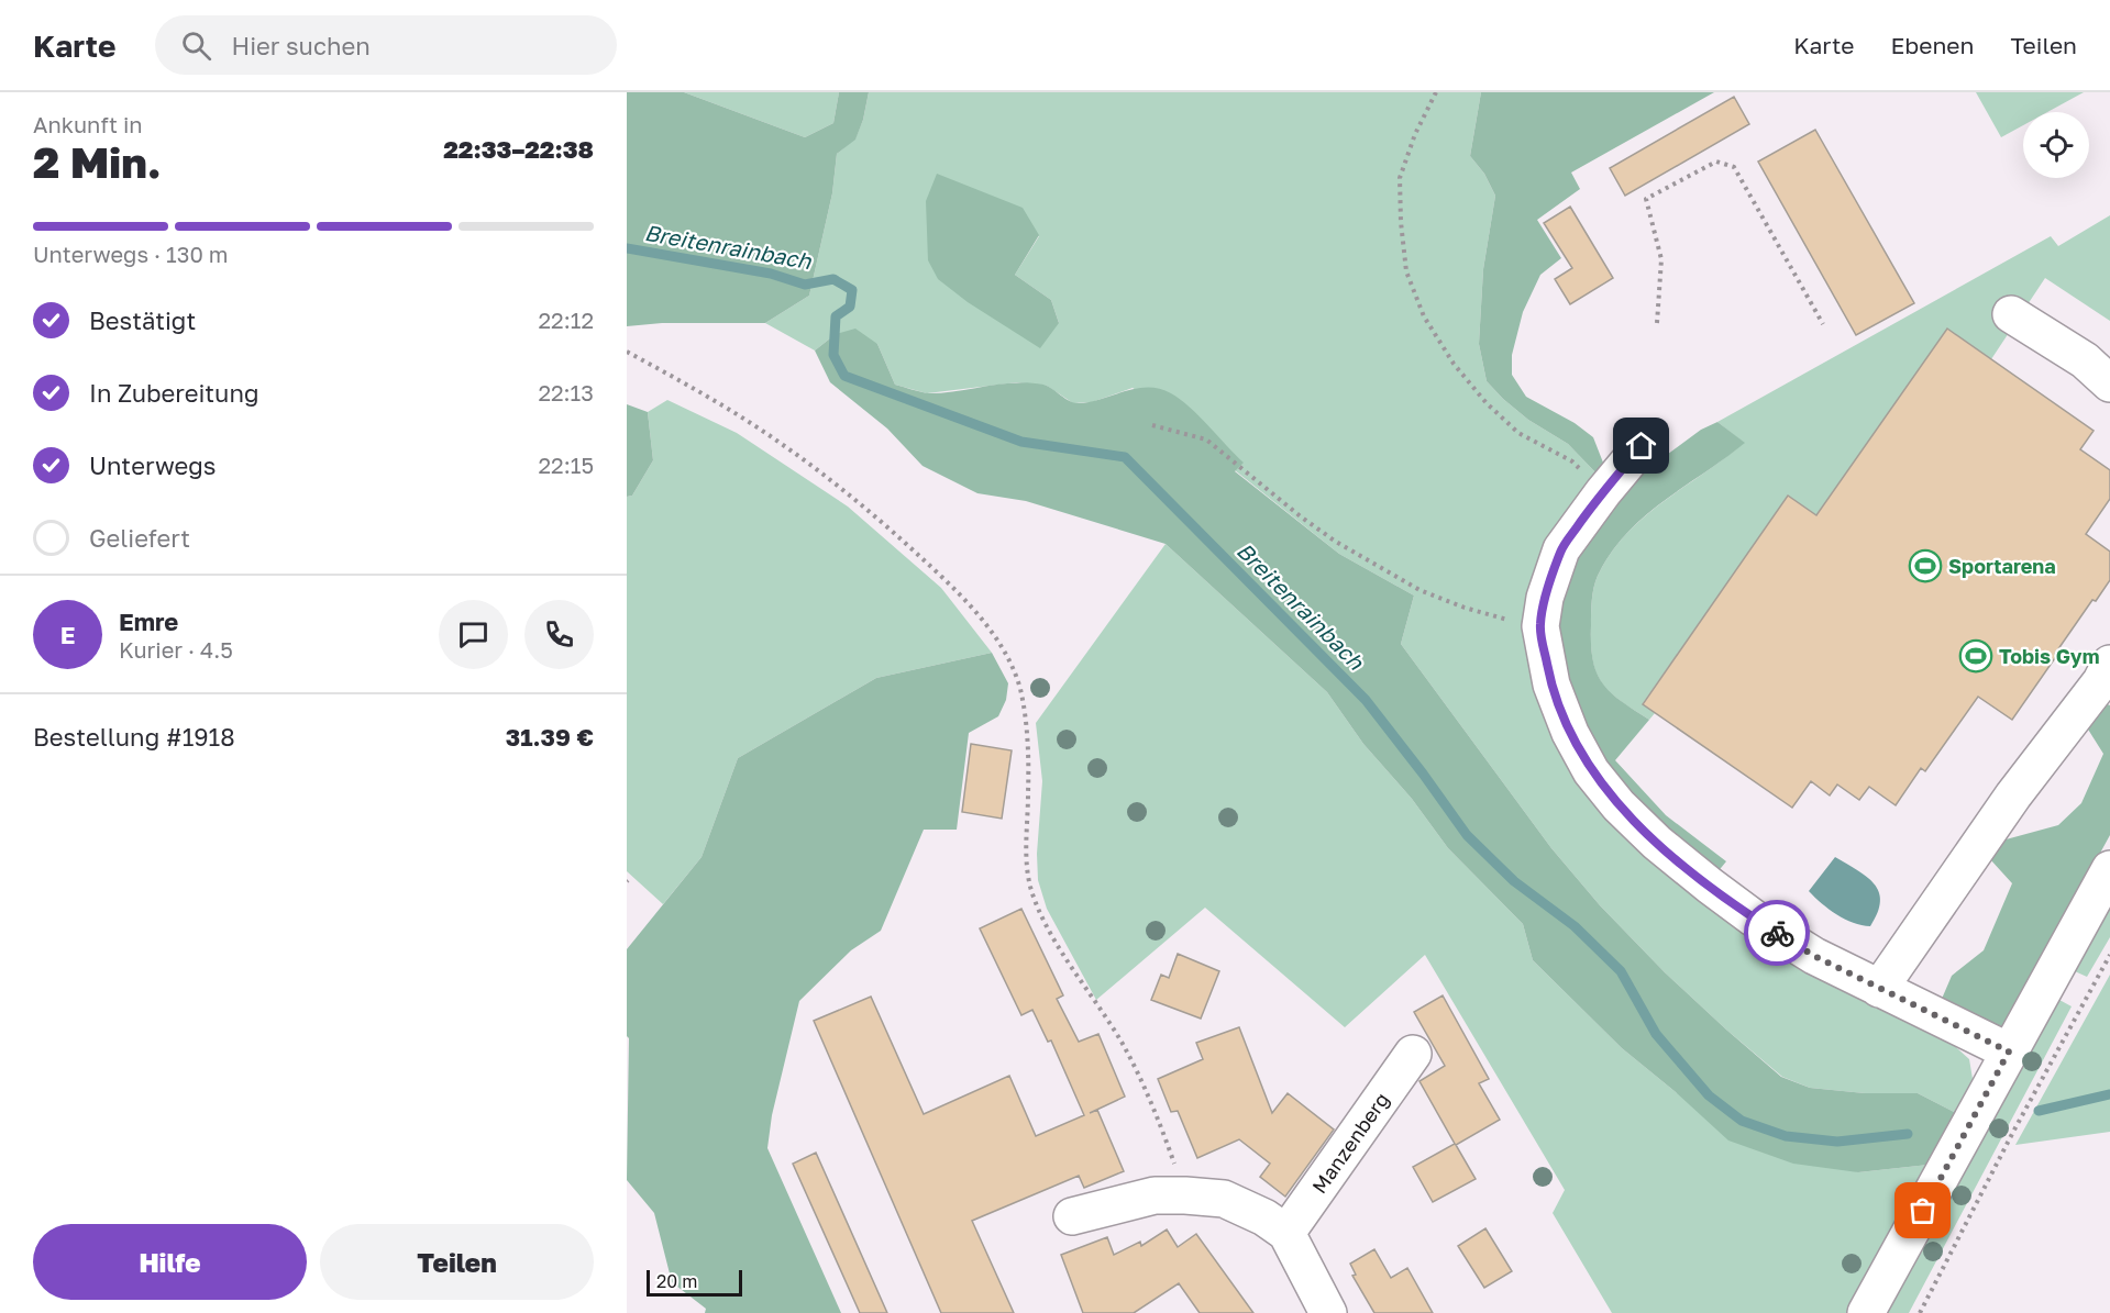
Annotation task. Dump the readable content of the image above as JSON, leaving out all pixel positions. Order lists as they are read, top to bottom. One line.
{"streets":{"street":["Manzenberg"]},"water":["Breitenrainbach"],"places":{"sports":["Sportarena","Tobis Gym"]},"scale_bar":"20 m","page":{"header":"Karte","search":"Hier suchen","nav":["Karte","Ebenen","Teilen"],"heading":["2 Min.","Ankunft in","22:33–22:38"],"panel":["Emre","Kurier · 4.5","Bestellung #1918","31.39 €"],"bar":"Unterwegs · 130 m","list":[["Bestätigt","22:12"],["In Zubereitung","22:13"],["Unterwegs","22:15"],"Geliefert"],"round":"E","buttons":["Hilfe","Teilen"],"scale":"20 m"}}
